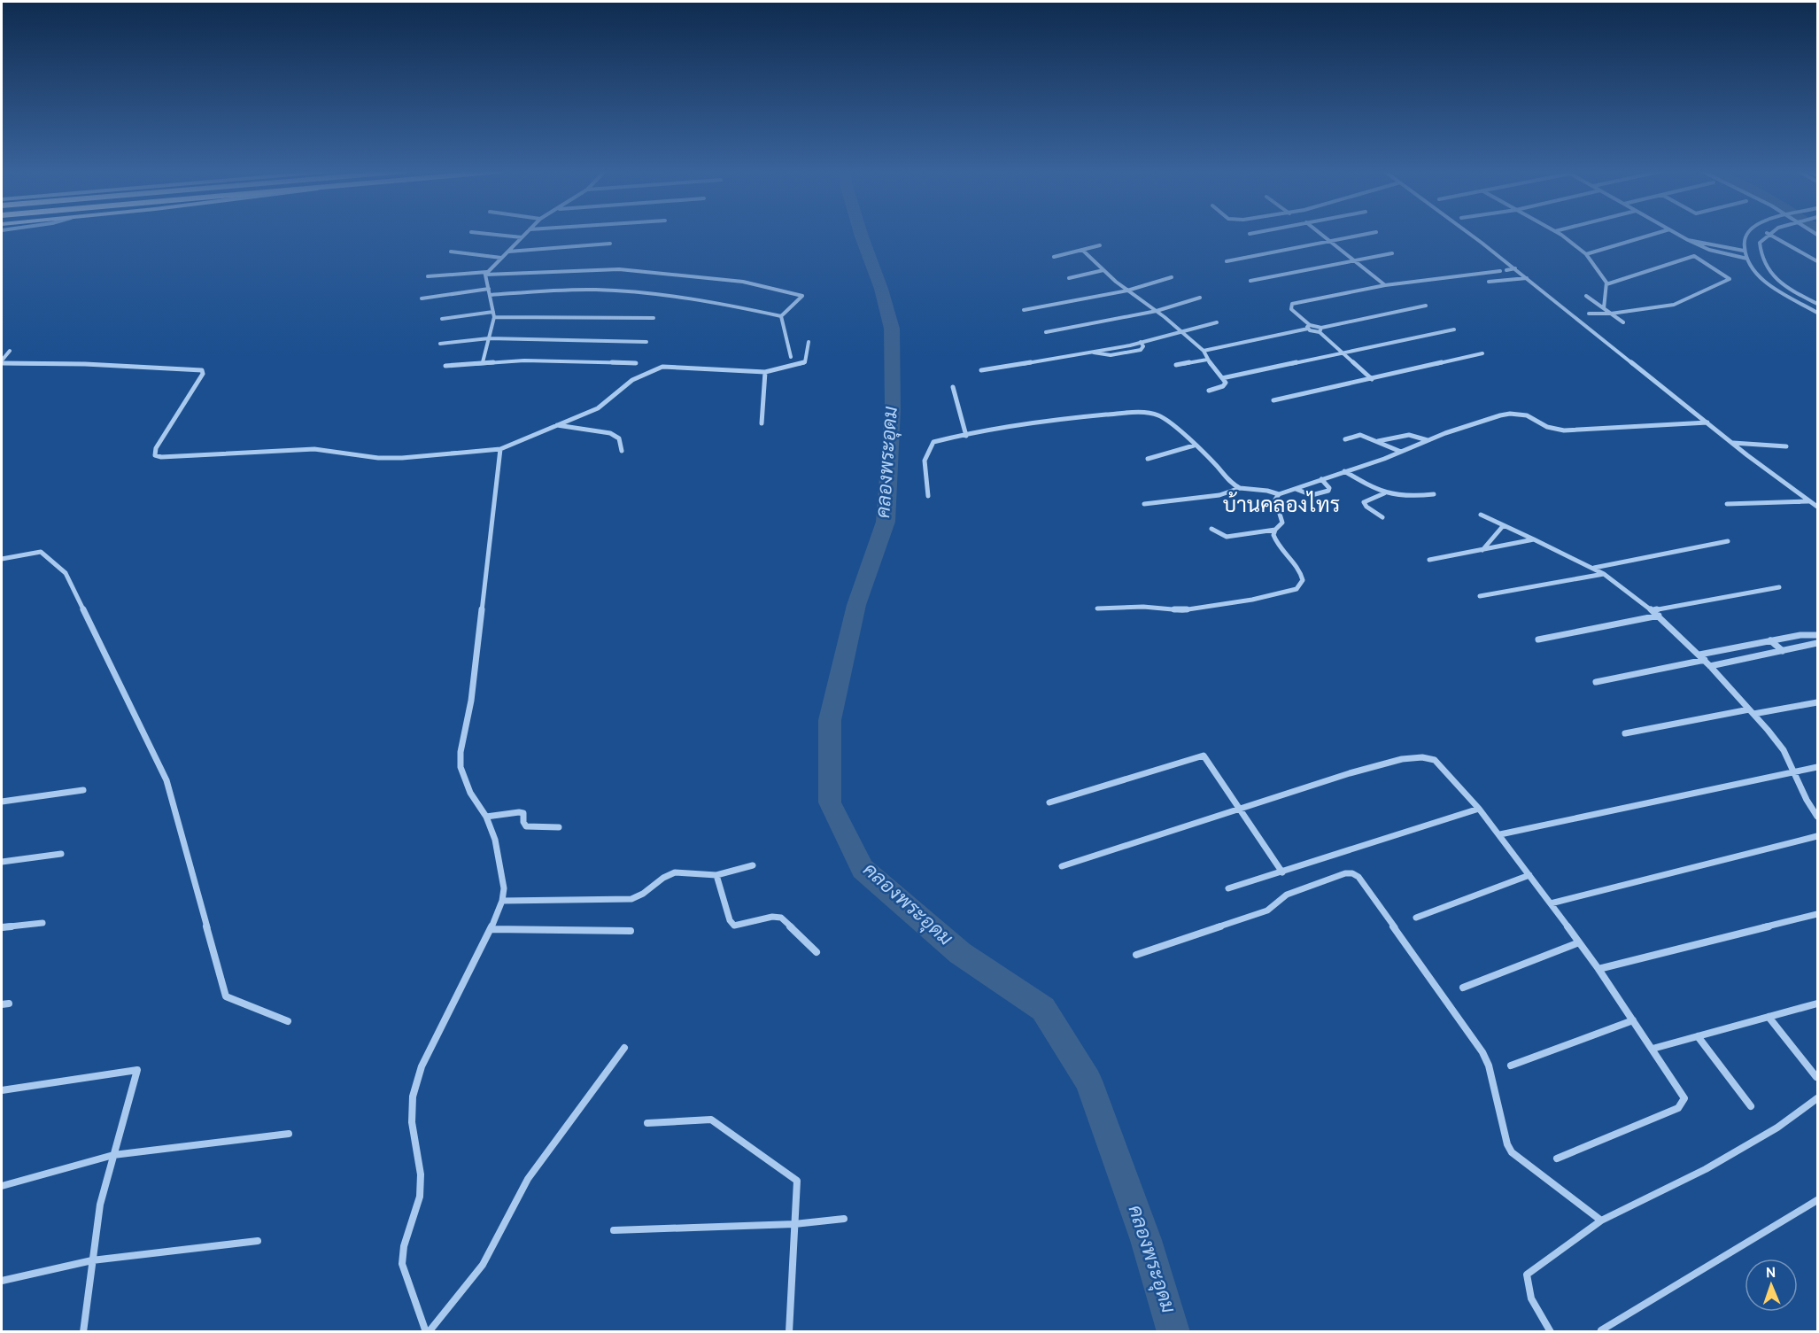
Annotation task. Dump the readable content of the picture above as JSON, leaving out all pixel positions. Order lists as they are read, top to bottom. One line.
{"districts":["บ้านคลองไทร"],"water":["คลองพระอุดม"],"north":"top"}
